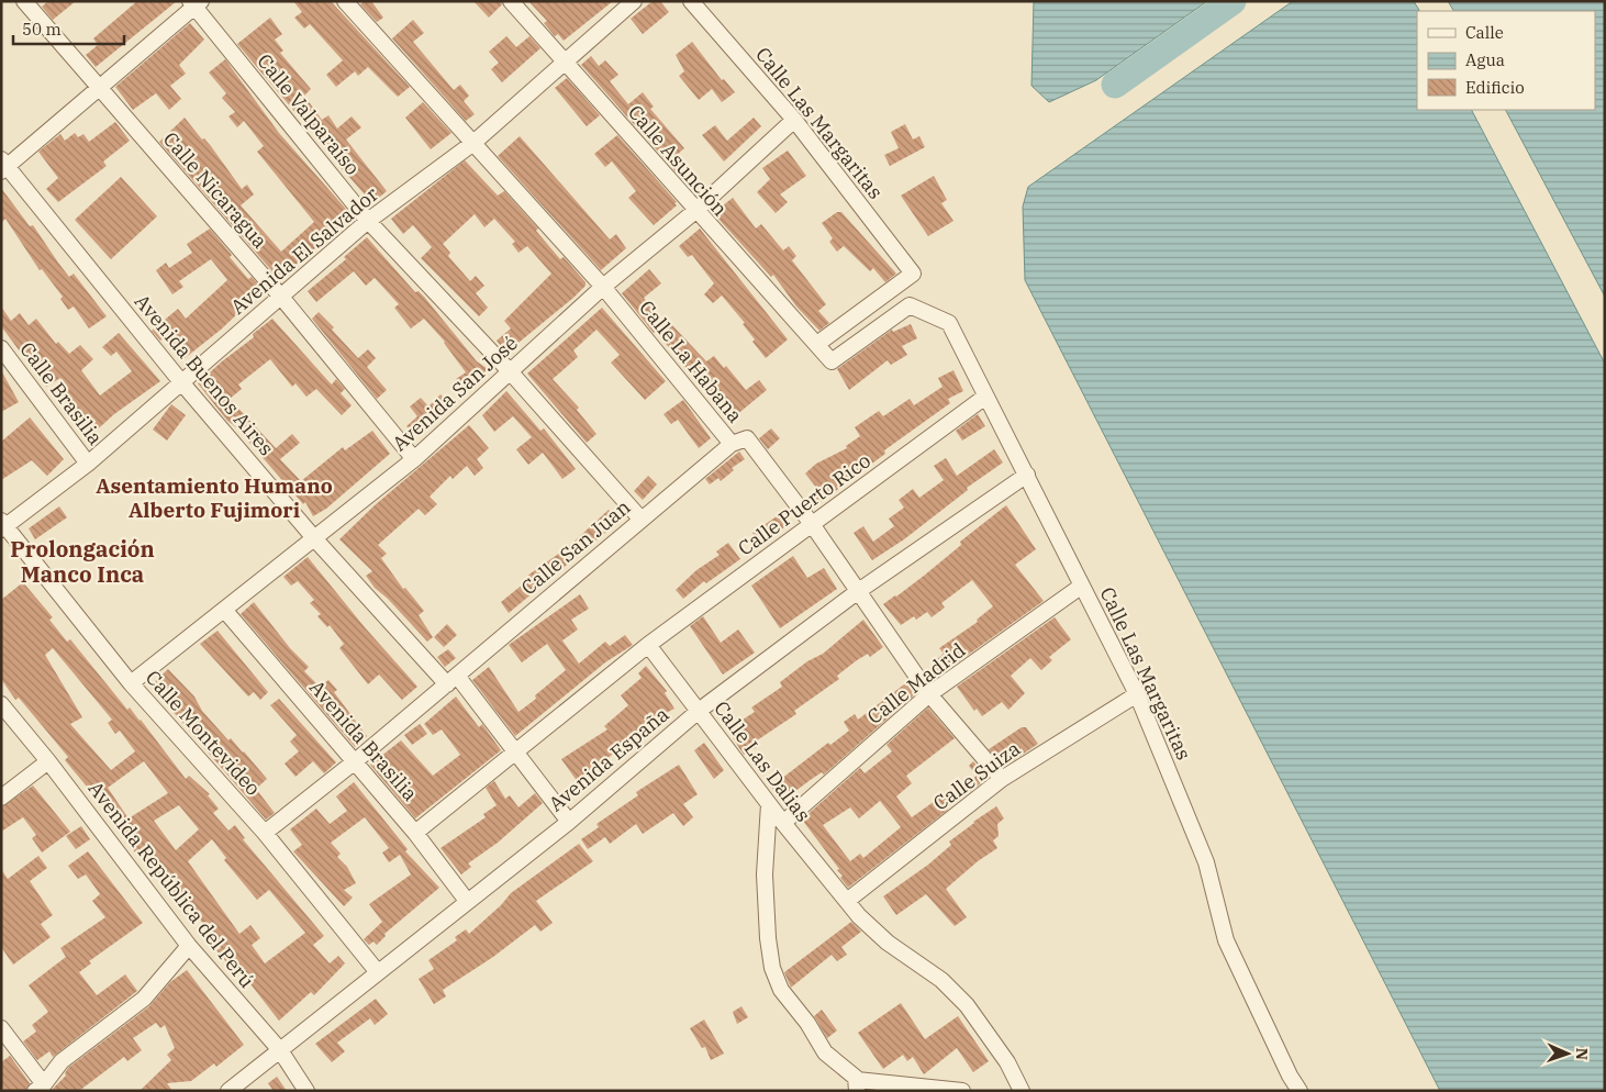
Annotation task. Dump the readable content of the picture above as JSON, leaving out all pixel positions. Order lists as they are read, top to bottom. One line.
{"streets":{"street":["Calle Valparaíso","Calle Las Margaritas","Calle Asunción","Calle Nicaragua","Avenida El Salvador","Calle La Habana","Avenida Buenos Aires","Calle Brasilia","Avenida San José","Calle Puerto Rico","Calle San Juan","Calle Madrid","Calle Montevideo","Avenida Brasilia","Avenida España","Calle Las Dalias","Calle Suiza","Avenida República del Perú"]},"crossings":[["Calle Valparaíso","Avenida El Salvador"],["Calle Valparaíso","Avenida San José"],["Calle Valparaíso","Calle San Juan"],["Calle Las Margaritas","Calle Asunción"],["Calle Las Margaritas","Avenida San José"],["Calle Las Margaritas","Calle Puerto Rico"],["Calle Las Margaritas","Calle Madrid"],["Calle Las Margaritas","Avenida España"],["Calle Las Margaritas","Calle Suiza"],["Calle Asunción","Avenida El Salvador"],["Calle Asunción","Avenida San José"],["Calle Nicaragua","Avenida El Salvador"],["Calle Nicaragua","Avenida San José"],["Avenida El Salvador","Calle La Habana"],["Avenida El Salvador","Avenida Buenos Aires"],["Avenida El Salvador","Calle Brasilia"],["Avenida El Salvador","Calle Montevideo"],["Calle La Habana","Avenida San José"],["Calle La Habana","Calle Puerto Rico"],["Calle La Habana","Calle San Juan"],["Calle La Habana","Calle Madrid"],["Calle La Habana","Avenida España"],["Calle La Habana","Calle Suiza"],["Avenida Buenos Aires","Avenida San José"],["Avenida Buenos Aires","Calle Puerto Rico"],["Avenida Buenos Aires","Calle San Juan"],["Avenida Buenos Aires","Avenida España"],["Avenida San José","Calle Montevideo"],["Avenida San José","Avenida Brasilia"],["Calle Puerto Rico","Avenida Brasilia"],["Calle Puerto Rico","Calle Las Dalias"],["Calle San Juan","Calle Montevideo"],["Calle San Juan","Avenida Brasilia"],["Calle Madrid","Calle Las Dalias"],["Calle Montevideo","Avenida España"],["Avenida Brasilia","Avenida España"],["Avenida España","Calle Las Dalias"],["Avenida España","Avenida República del Perú"],["Calle Las Dalias","Calle Suiza"]],"districts":["Asentamiento Humano Alberto Fujimori","Prolongación Manco Inca"],"legend":["Calle","Agua","Edificio"],"scale_bar":"50 m","north":"right"}
